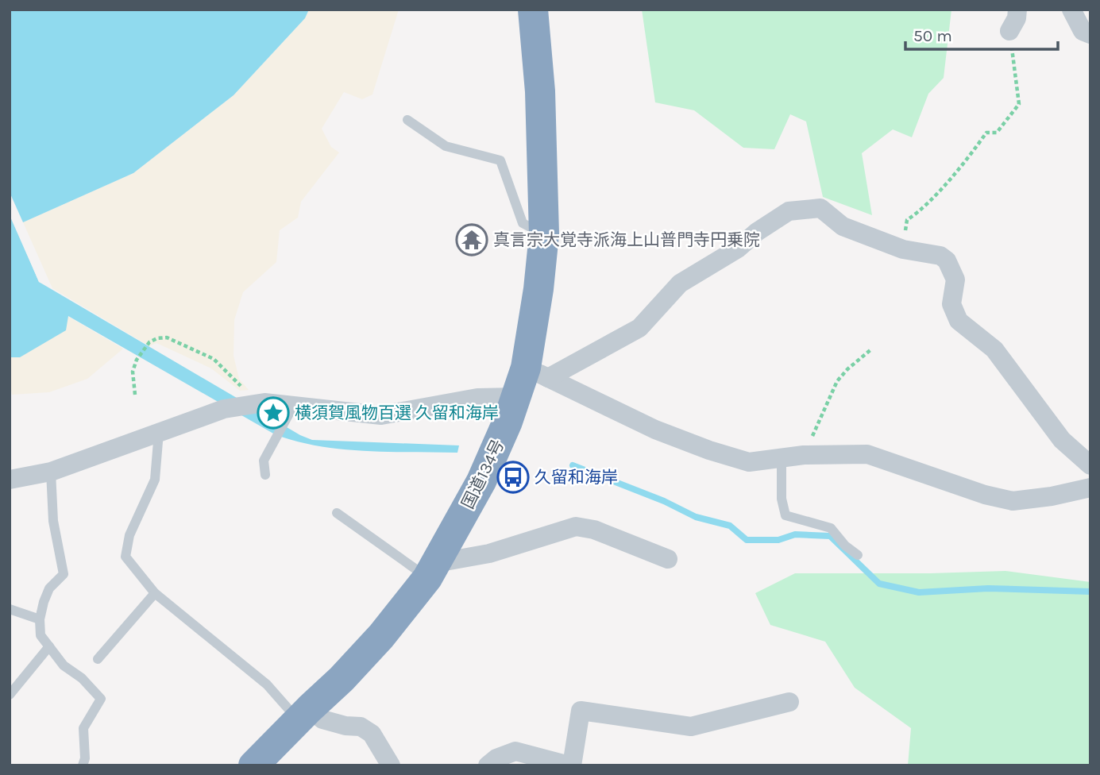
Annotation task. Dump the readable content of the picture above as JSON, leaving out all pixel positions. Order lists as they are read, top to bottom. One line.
{"streets":{"highway":["国道134号"]},"places":{"temple":["真言宗大覚寺派海上山普門寺円乗院"],"place":["横須賀風物百選 久留和海岸"],"bus stop":["久留和海岸"]},"scale_bar":"50 m"}
